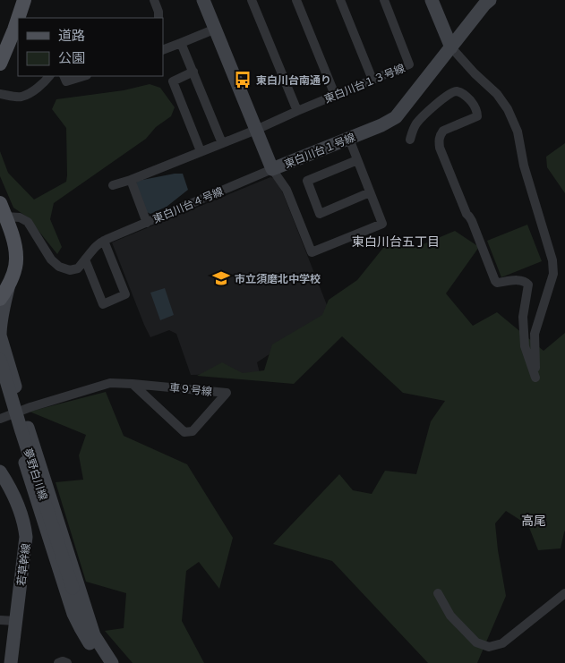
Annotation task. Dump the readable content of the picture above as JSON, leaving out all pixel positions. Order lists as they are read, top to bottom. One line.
{"streets":{"street":["東白川台１３号線","東白川台１号線","東白川台４号線","車９号線","夢野白川線","若草幹線"]},"crossings":[["東白川台１３号線","東白川台１号線"],["東白川台１号線","東白川台４号線"]],"districts":["東白川台五丁目","高尾"],"places":{"bus stop":["東白川台南通り"],"school or university":["市立須磨北中学校"]},"legend":["道路","公園"]}
